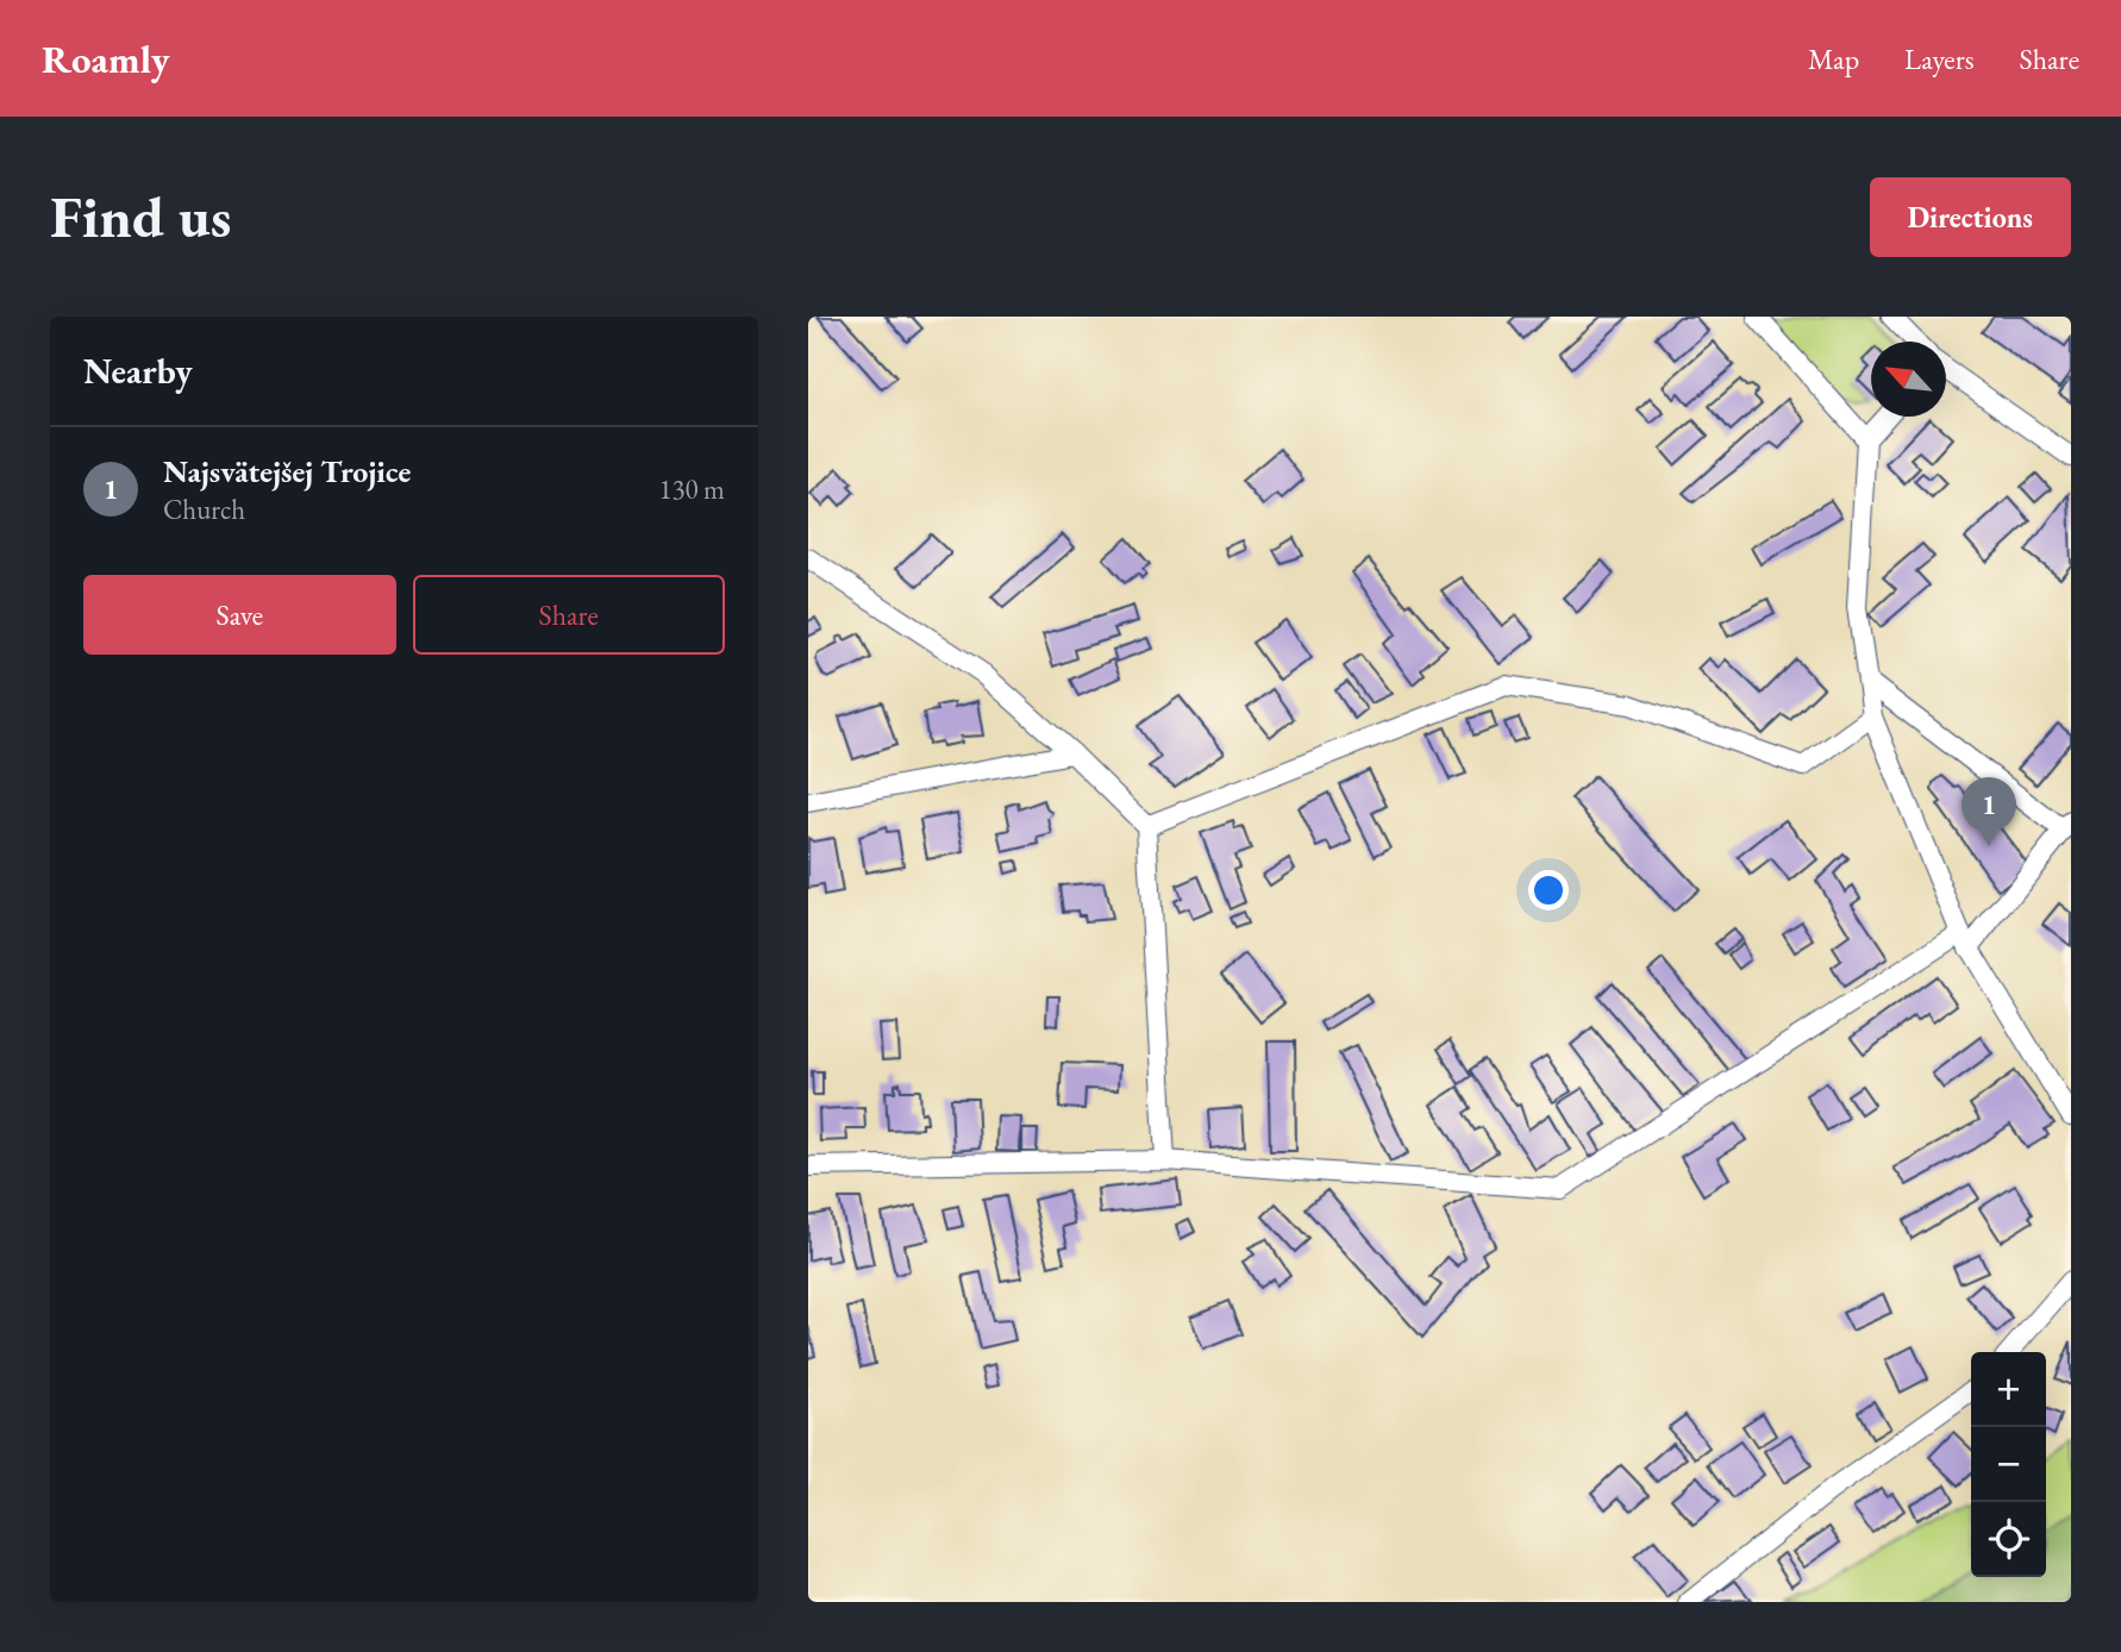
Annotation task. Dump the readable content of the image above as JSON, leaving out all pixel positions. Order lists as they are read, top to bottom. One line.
{"north":"top left","page":{"header":"Roamly","nav":["Map","Layers","Share"],"buttons":["Directions",["Save","Share"]],"title":"Find us","heading":"Nearby","list":[{"mark":"1","name":"Najsvätejšej Trojice","note":"Church","value":"130 m"}],"pins":"1","map_buttons":["+","−"]}}
